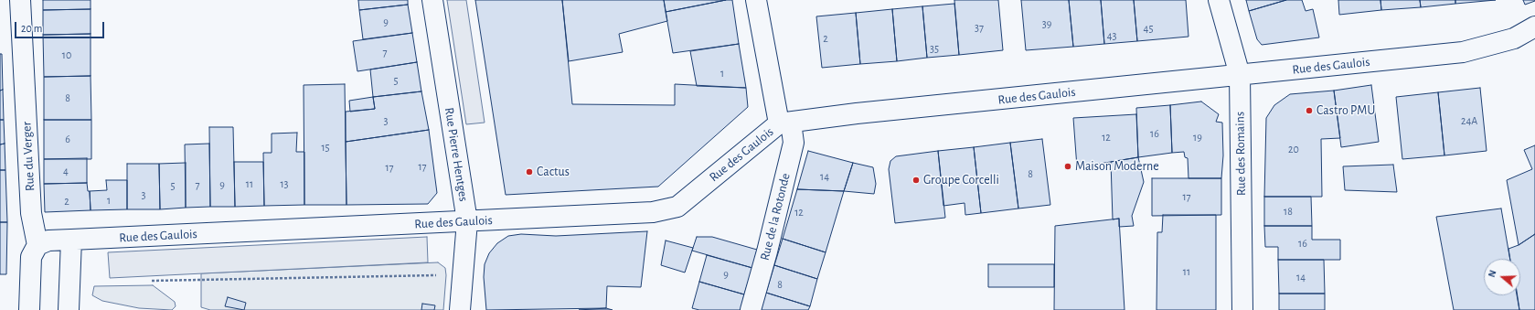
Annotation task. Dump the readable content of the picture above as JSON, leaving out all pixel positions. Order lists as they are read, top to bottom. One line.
{"streets":{"street":["Rue des Gaulois","Rue des Romains","Rue Pierre Hentges","Rue du Verger","Rue de la Rotonde"]},"crossings":[["Rue des Gaulois","Rue des Romains"],["Rue des Gaulois","Rue Pierre Hentges"],["Rue des Gaulois","Rue du Verger"],["Rue des Gaulois","Rue de la Rotonde"]],"places":["Castro PMU","Maison Moderne","Cactus","Groupe Corcelli"],"house_numbers":["9","39","37","45","43","2","35","7","10","1","5","8","3","24A","16","12","19","6","15","20","17","17","4","8","14","11","13","7","9","5","3","17","1","2","18","12","16","11","9","14","8"],"scale_bar":"20 m","north":"left"}
